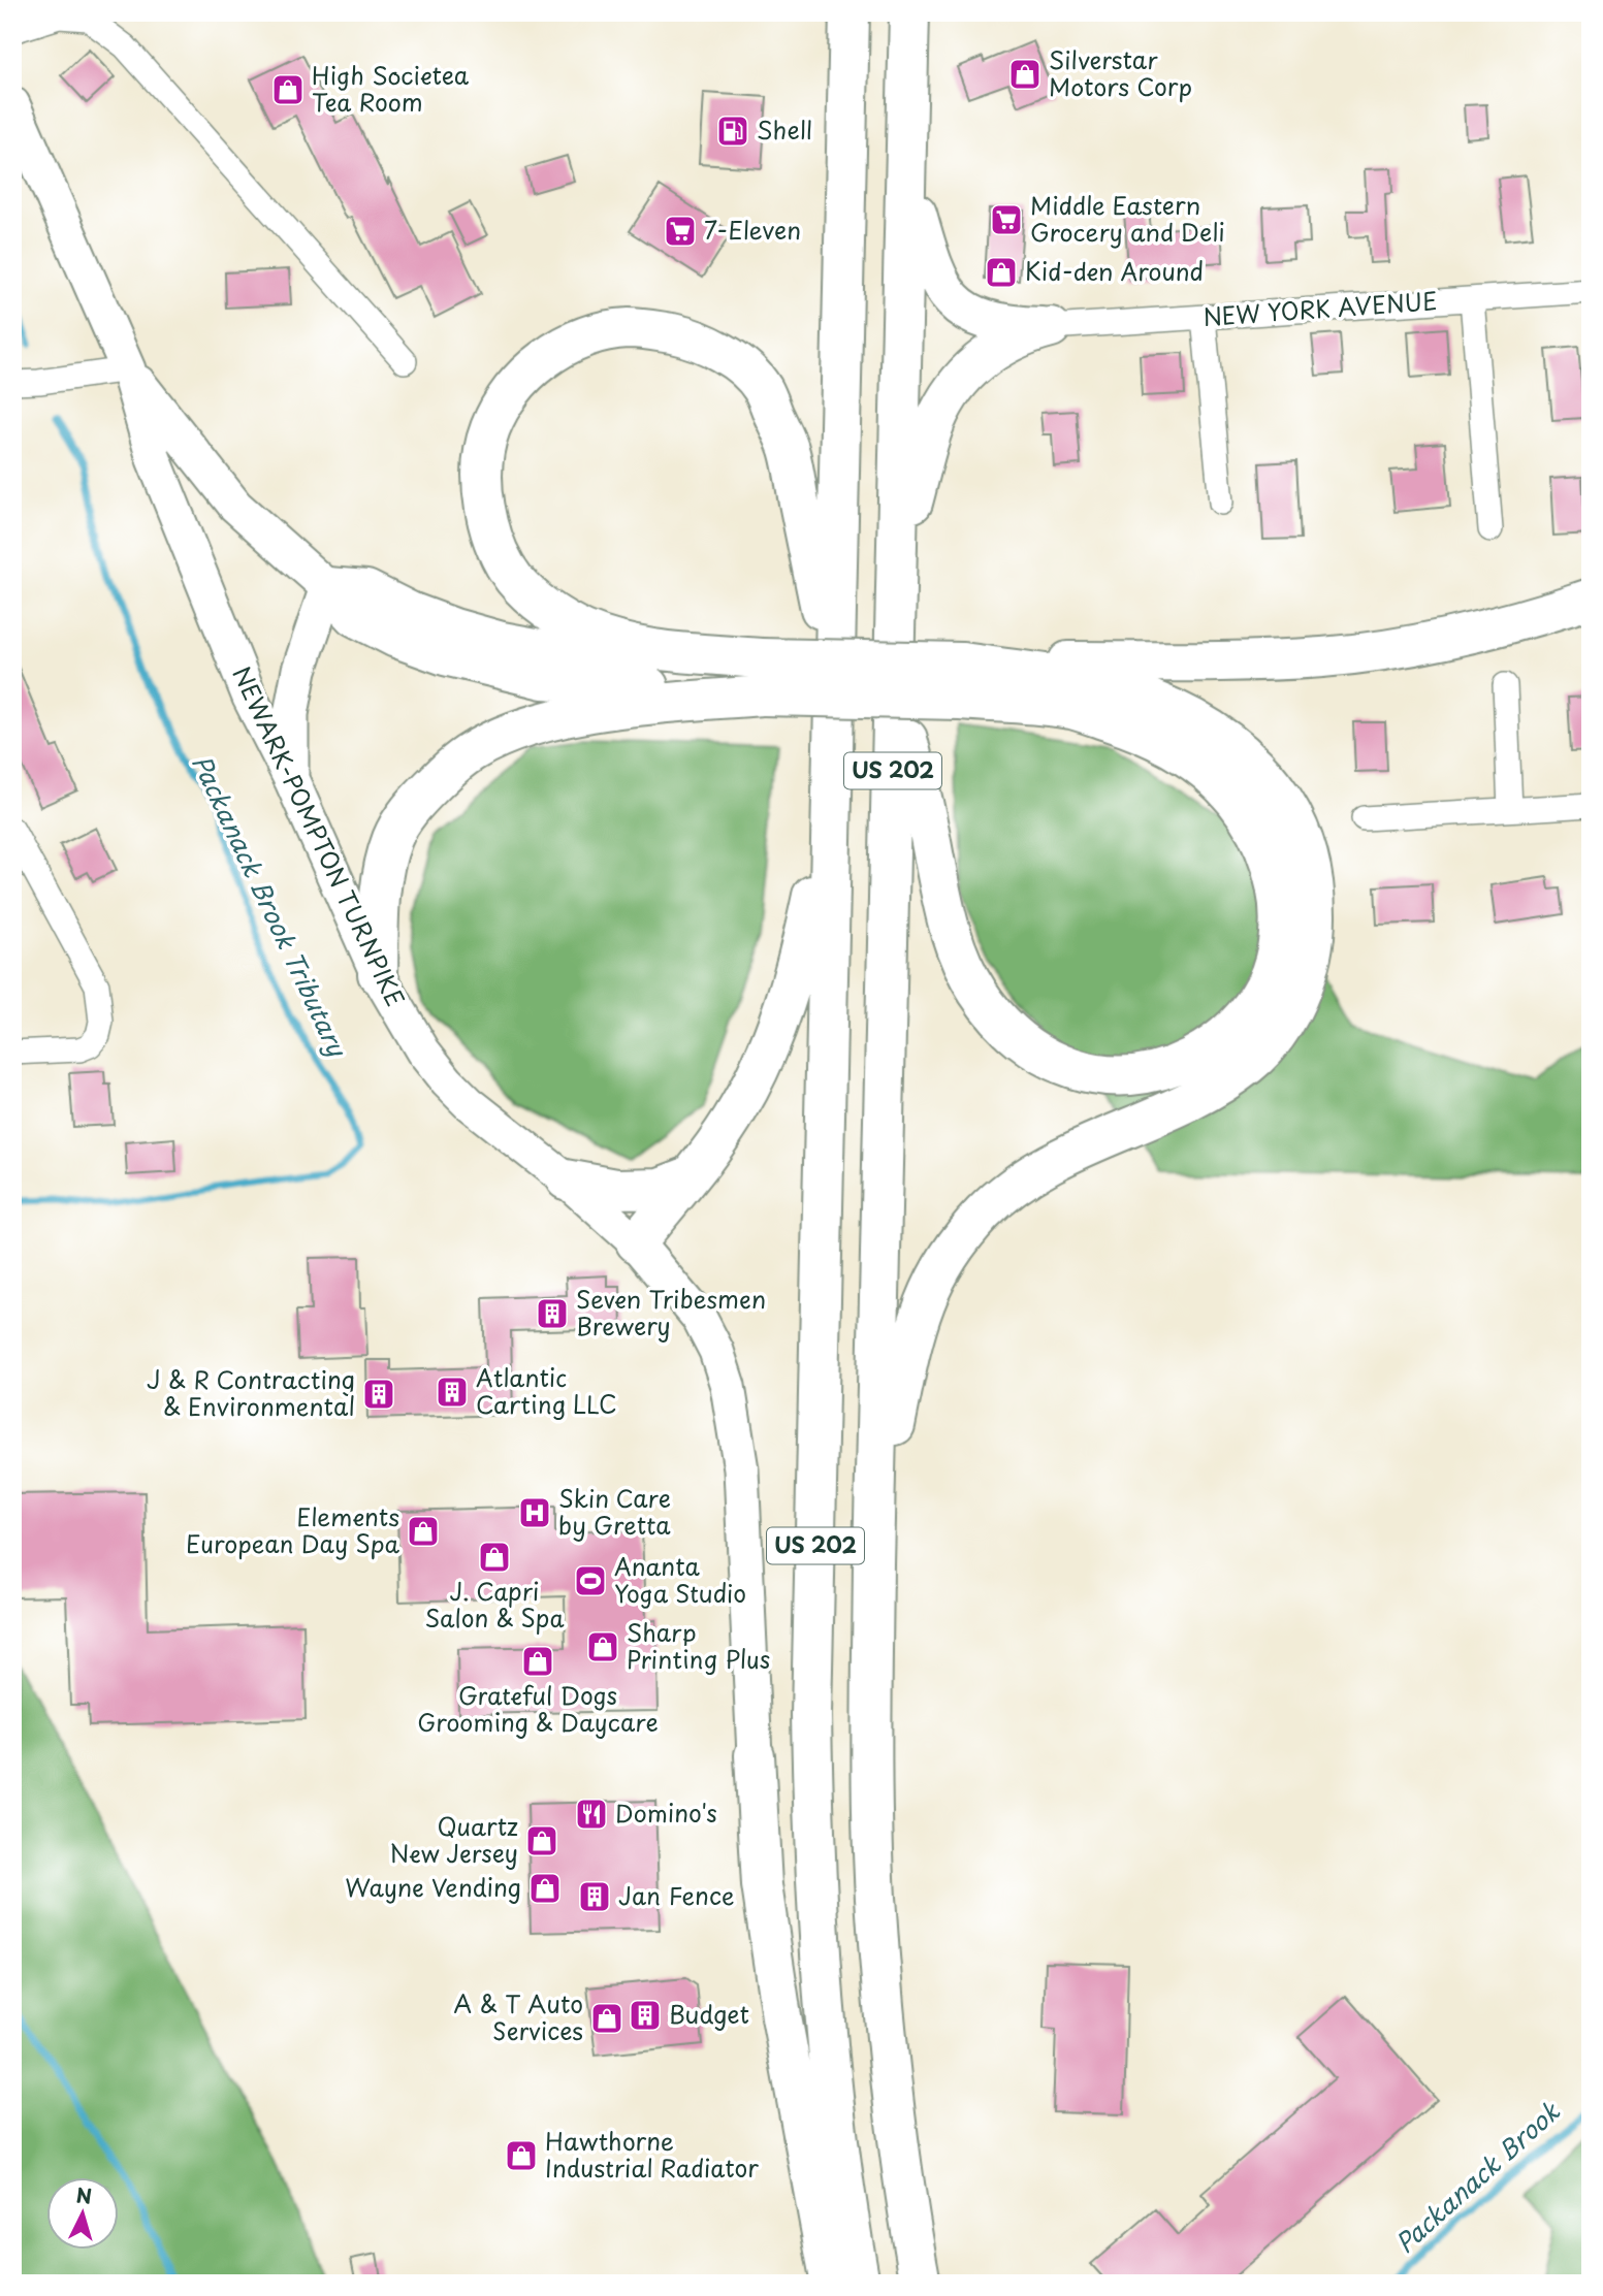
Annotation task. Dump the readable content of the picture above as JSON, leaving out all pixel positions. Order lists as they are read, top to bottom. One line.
{"streets":{"highway":["US 202"],"main road":["NEWARK-POMPTON TURNPIKE"],"street":["NEW YORK AVENUE"]},"water":["Packanack Brook Tributary","Packanack Brook"],"places":{"shop":["Silverstar Motors Corp","High Societea Tea Room","Kid-den Around","Elements European Day Spa","J. Capri Salon & Spa","Sharp Printing Plus","Grateful Dogs Grooming & Daycare","Quartz New Jersey","Wayne Vending","A & T Auto Services","Hawthorne Industrial Radiator"],"fuel station":["Shell"],"supermarket":["Middle Eastern Grocery and Deli","7-Eleven"],"building":["Seven Tribesmen Brewery","Atlantic Carting LLC","J & R Contracting & Environmental","Jan Fence","Budget"],"hospital":["Skin Care by Gretta"],"sports":["Ananta Yoga Studio"],"restaurant":["Domino's"]},"north":"top"}
